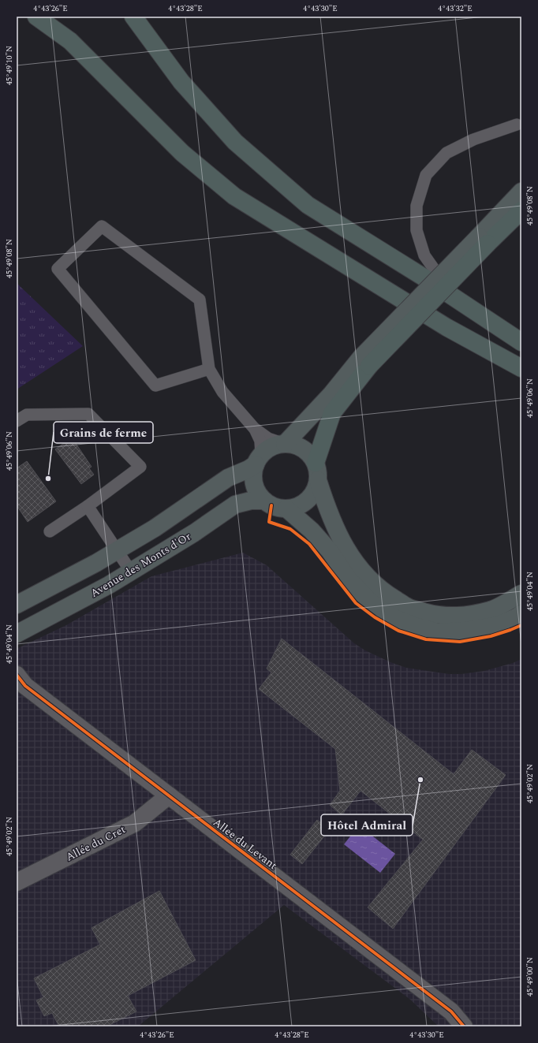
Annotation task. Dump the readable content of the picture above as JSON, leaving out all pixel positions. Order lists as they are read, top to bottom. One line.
{"streets":{"main road":["Avenue des Monts d'Or"],"street":["Allée du Cret","Allée du Levant"]},"crossings":[["Allée du Cret","Allée du Levant"]],"places":["Grains de ferme","Hôtel Admiral"],"coordinates":["4°43'26\"E","4°43'28\"E","4°43'30\"E","4°43'32\"E","45°49'10\"N","45°49'08\"N","45°49'06\"N","45°49'04\"N","45°49'02\"N","45°49'00\"N"]}
